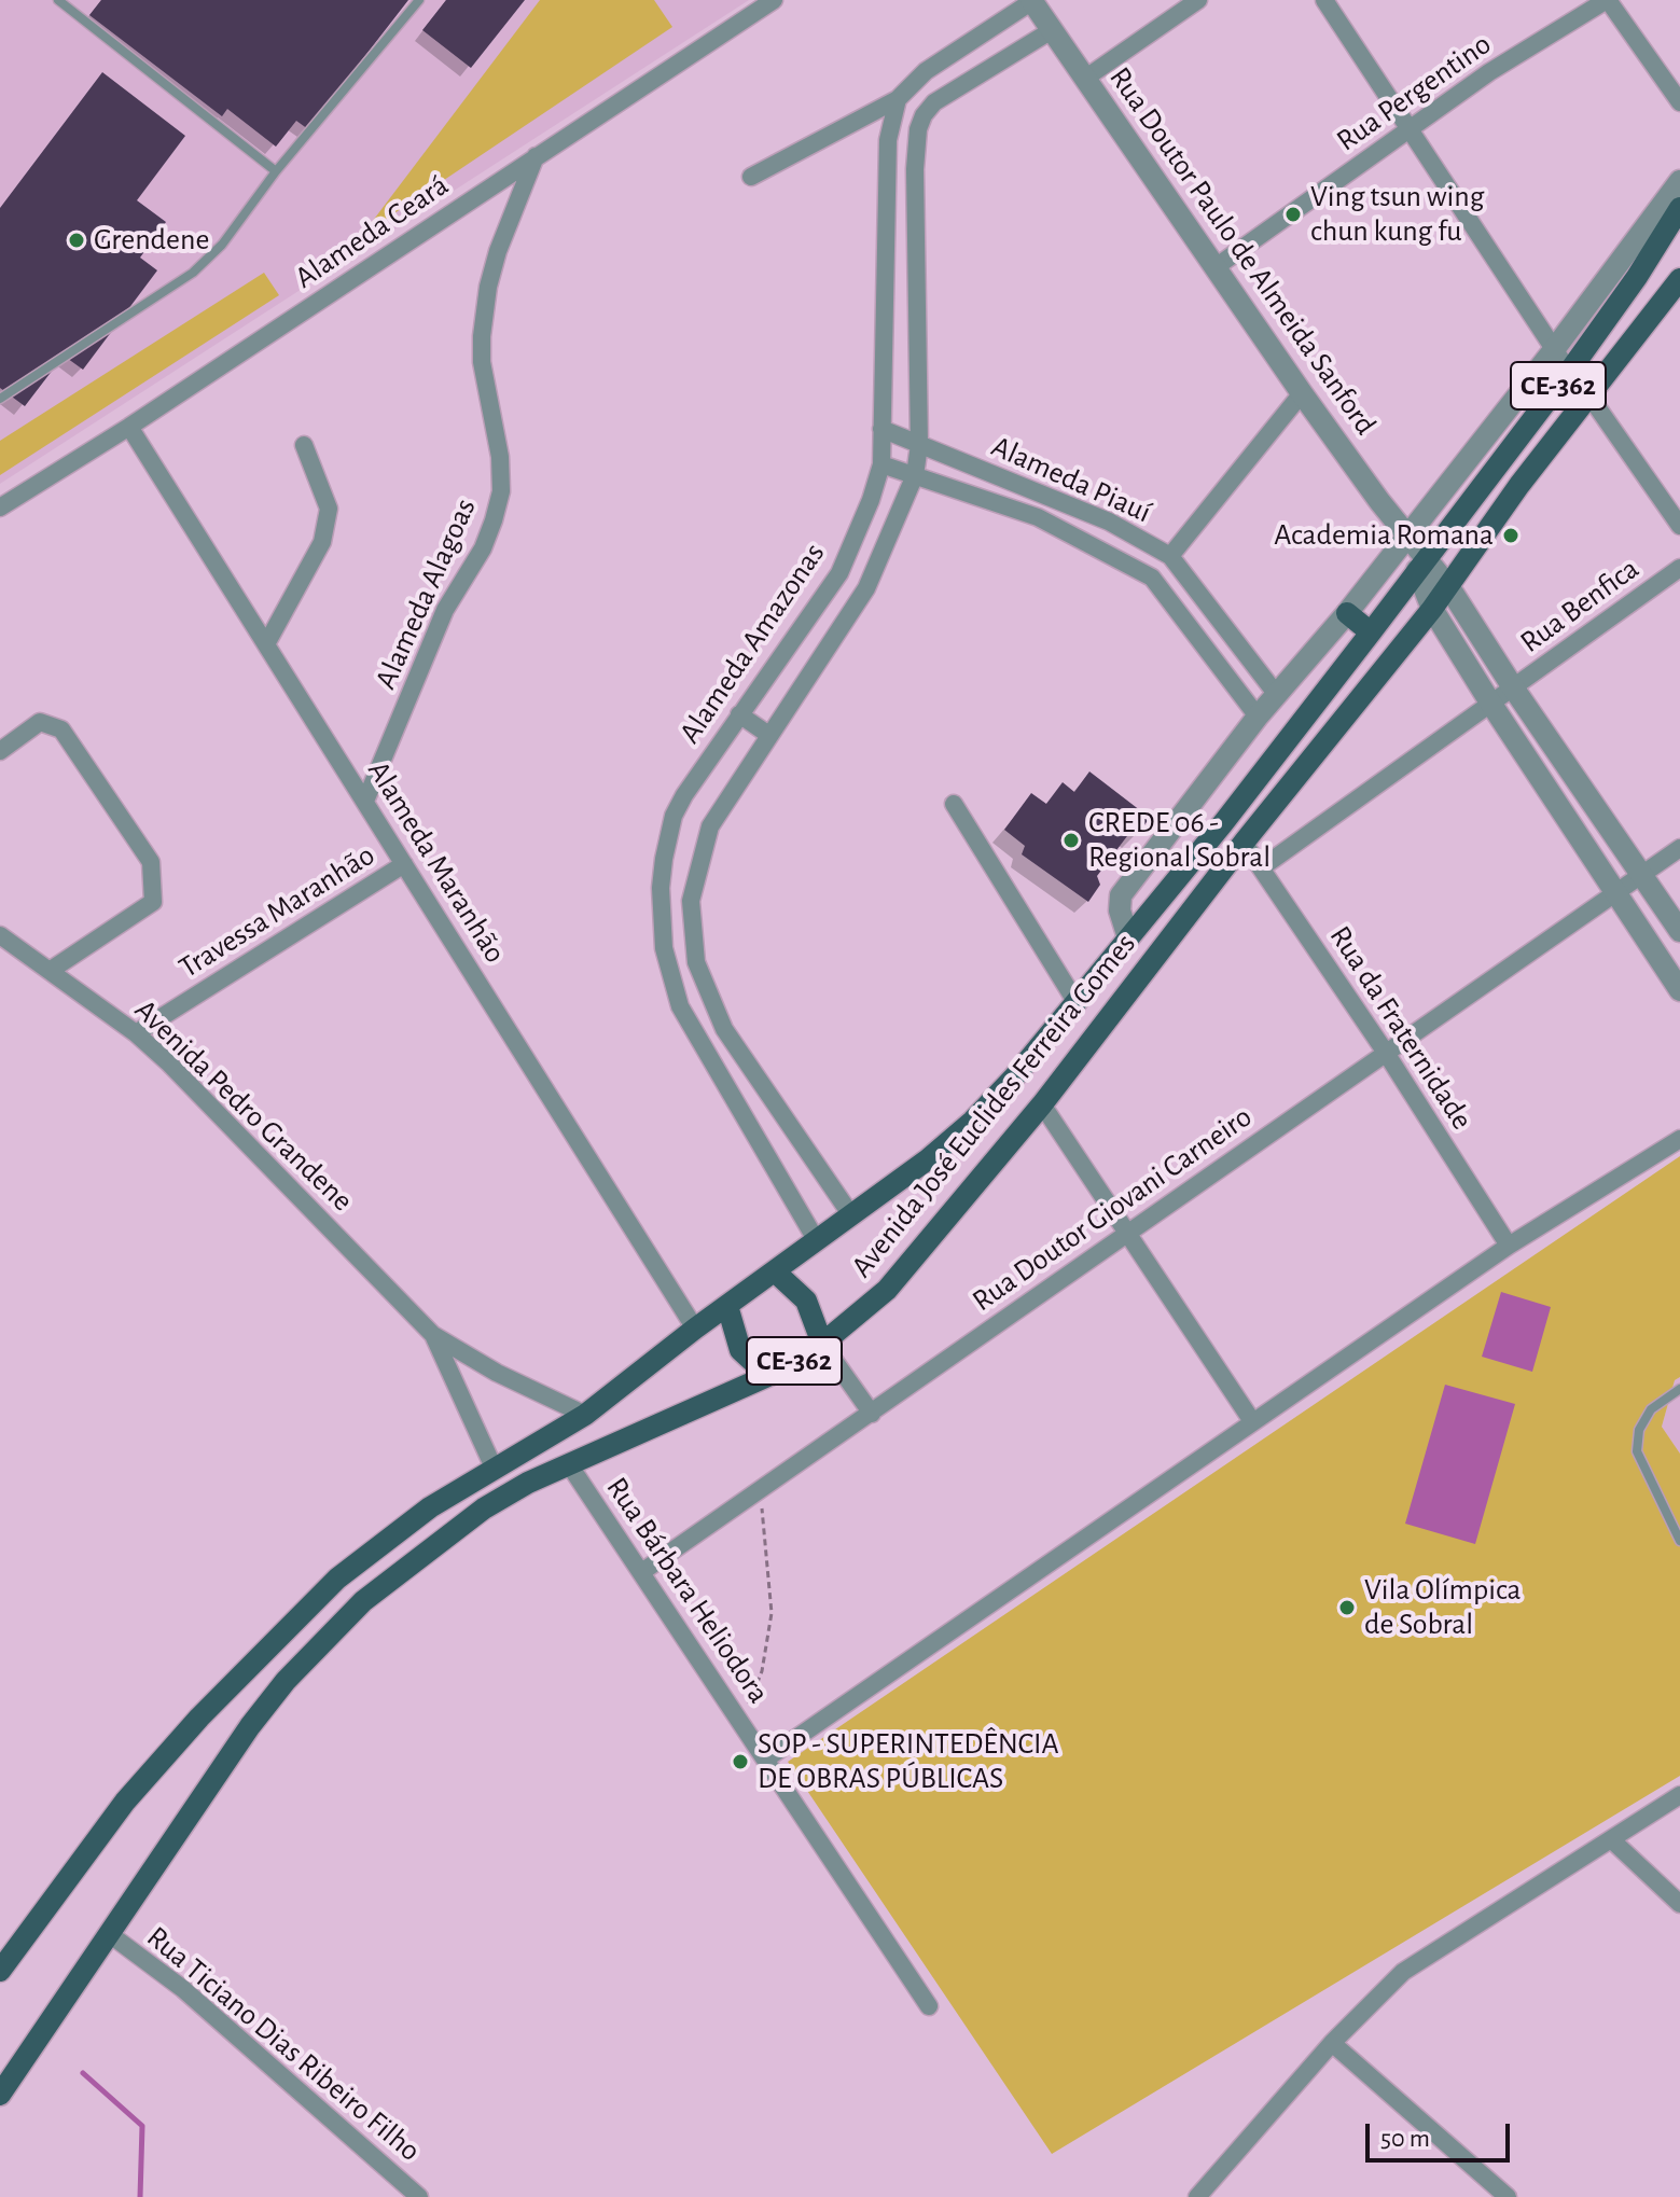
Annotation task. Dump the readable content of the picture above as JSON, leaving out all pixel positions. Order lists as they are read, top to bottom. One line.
{"streets":{"main road":["CE-362","Avenida José Euclides Ferreira Gomes"],"street":["Rua Pergentino","Alameda Ceará","Rua Doutor Paulo de Almeida Sanford","Alameda Piauí","Alameda Alagoas","Rua Benfica","Alameda Amazonas","Alameda Maranhão","Travessa Maranhão","Rua da Fraternidade","Avenida Pedro Grandene","Rua Doutor Giovani Carneiro","Rua Bárbara Heliodora","Rua Ticiano Dias Ribeiro Filho"]},"crossings":[["Rua Pergentino","Rua Doutor Paulo de Almeida Sanford"],["Alameda Ceará","Alameda Alagoas"],["Alameda Ceará","Alameda Maranhão"],["Rua Doutor Paulo de Almeida Sanford","Alameda Amazonas"],["Rua Doutor Paulo de Almeida Sanford","Avenida José Euclides Ferreira Gomes"],["Alameda Piauí","Alameda Amazonas"],["Alameda Alagoas","Alameda Maranhão"],["Rua Benfica","Rua da Fraternidade"],["Alameda Amazonas","Avenida José Euclides Ferreira Gomes"],["Alameda Maranhão","Travessa Maranhão"],["Alameda Maranhão","Avenida José Euclides Ferreira Gomes"],["Travessa Maranhão","Avenida Pedro Grandene"],["Rua da Fraternidade","Avenida José Euclides Ferreira Gomes"],["Rua da Fraternidade","Rua Doutor Giovani Carneiro"],["Avenida Pedro Grandene","Avenida José Euclides Ferreira Gomes"],["Avenida José Euclides Ferreira Gomes","Rua Bárbara Heliodora"],["Avenida José Euclides Ferreira Gomes","Rua Ticiano Dias Ribeiro Filho"],["Rua Doutor Giovani Carneiro","Rua Bárbara Heliodora"]],"places":["Ving tsun wing chun kung fu","Grendene","Academia Romana","CREDE 06 - Regional Sobral","Vila Olímpica de Sobral","SOP - SUPERINTEDÊNCIA DE OBRAS PÚBLICAS"],"scale_bar":"50 m"}
